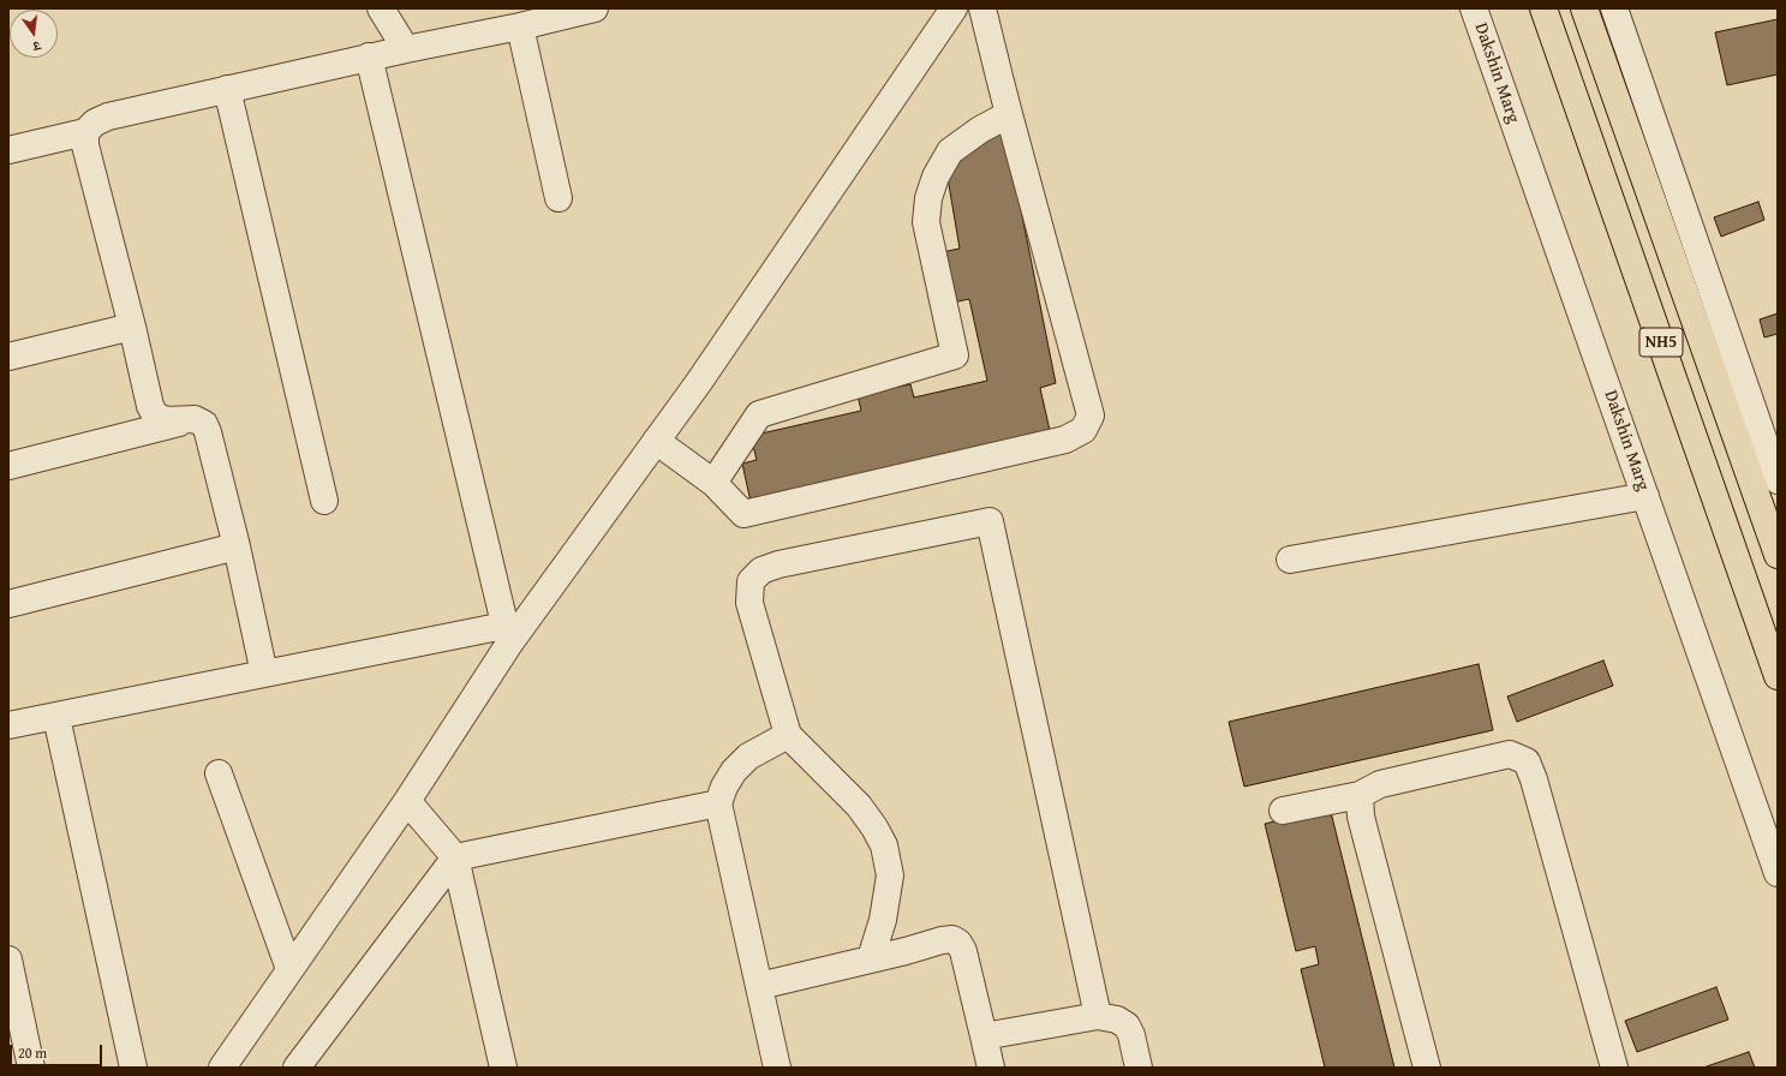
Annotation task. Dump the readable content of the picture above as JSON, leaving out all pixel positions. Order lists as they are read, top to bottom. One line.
{"streets":{"highway":["NH5"],"street":["Dakshin Marg"]},"scale_bar":"20 m","north":"bottom"}
